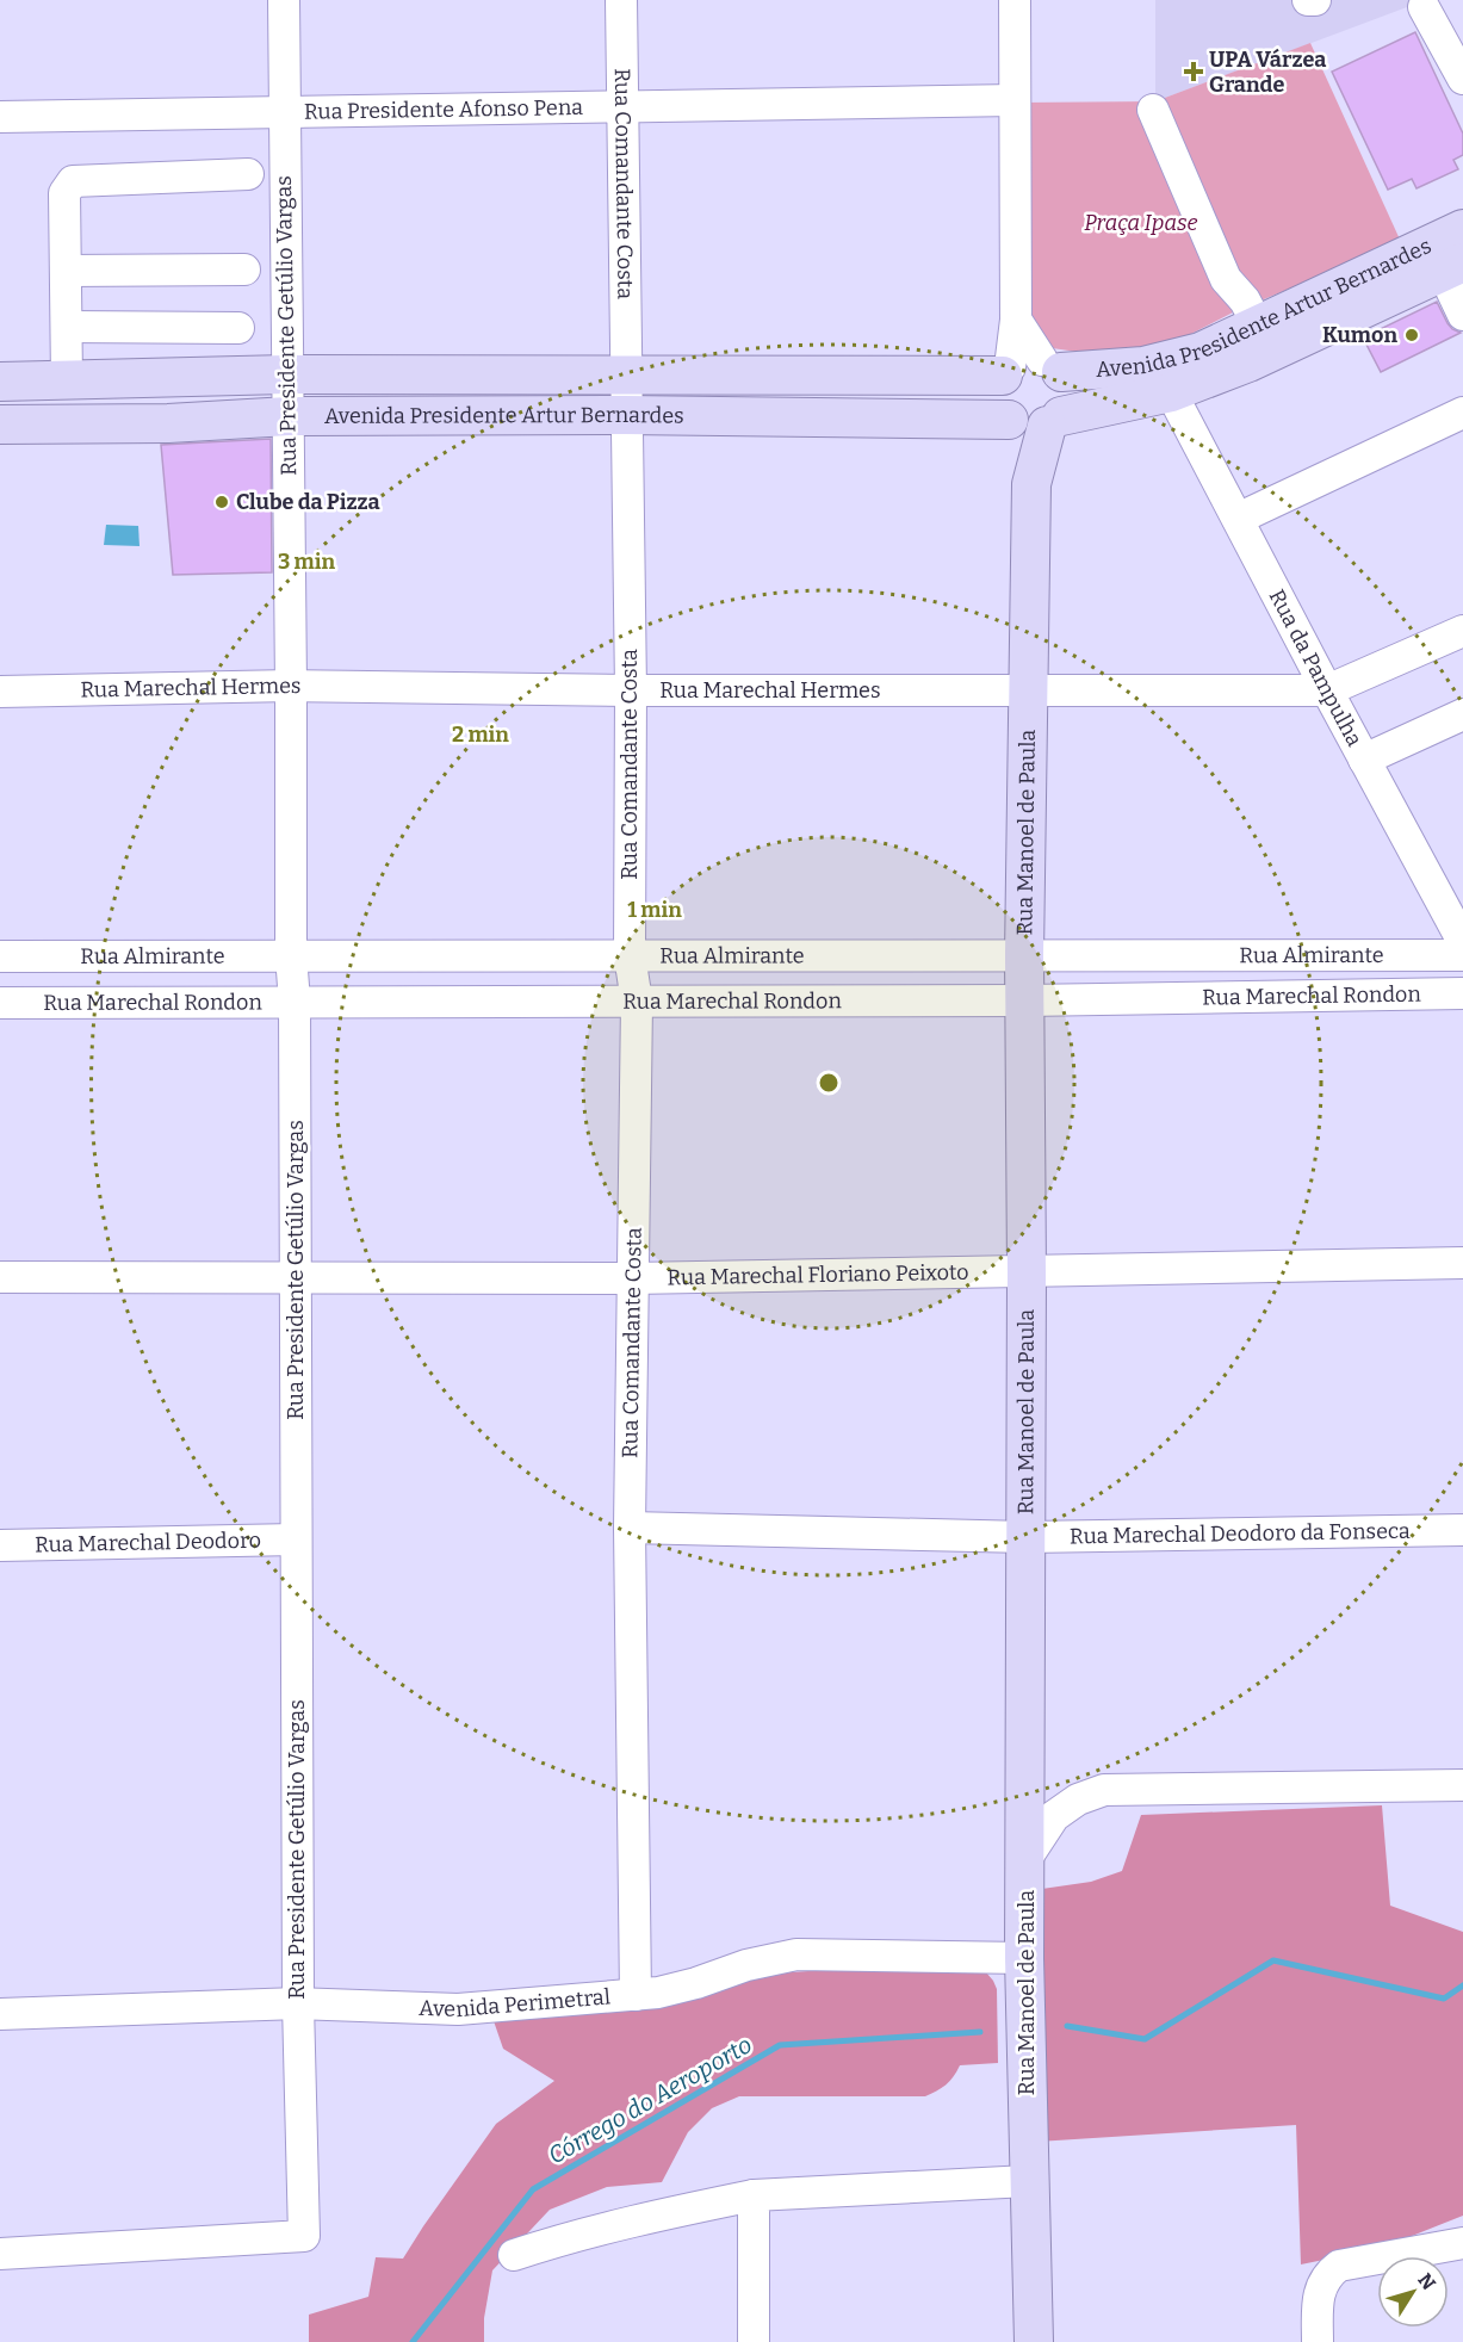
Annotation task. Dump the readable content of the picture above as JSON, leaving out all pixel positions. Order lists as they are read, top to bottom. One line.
{"streets":{"main road":["Avenida Presidente Artur Bernardes","Rua Manoel de Paula"],"street":["Rua Presidente Afonso Pena","Rua Comandante Costa","Rua Presidente Getúlio Vargas","Rua da Pampulha","Rua Marechal Hermes","Rua Almirante","Rua Marechal Rondon","Rua Marechal Floriano Peixoto","Rua Marechal Deodoro da Fonseca","Rua Marechal Deodoro","Avenida Perimetral"]},"crossings":[["Rua Presidente Afonso Pena","Rua Comandante Costa"],["Rua Presidente Afonso Pena","Rua Presidente Getúlio Vargas"],["Rua Comandante Costa","Avenida Presidente Artur Bernardes"],["Rua Comandante Costa","Rua Marechal Hermes"],["Rua Comandante Costa","Rua Almirante"],["Rua Comandante Costa","Rua Marechal Rondon"],["Rua Comandante Costa","Rua Marechal Floriano Peixoto"],["Rua Comandante Costa","Rua Marechal Deodoro da Fonseca"],["Rua Comandante Costa","Avenida Perimetral"],["Avenida Presidente Artur Bernardes","Rua Presidente Getúlio Vargas"],["Avenida Presidente Artur Bernardes","Rua da Pampulha"],["Avenida Presidente Artur Bernardes","Rua Manoel de Paula"],["Rua Presidente Getúlio Vargas","Rua Marechal Hermes"],["Rua Presidente Getúlio Vargas","Rua Almirante"],["Rua Presidente Getúlio Vargas","Rua Marechal Rondon"],["Rua Presidente Getúlio Vargas","Rua Marechal Floriano Peixoto"],["Rua Presidente Getúlio Vargas","Rua Marechal Deodoro"],["Rua Presidente Getúlio Vargas","Avenida Perimetral"],["Rua da Pampulha","Rua Marechal Hermes"],["Rua Marechal Hermes","Rua Manoel de Paula"],["Rua Manoel de Paula","Rua Almirante"],["Rua Manoel de Paula","Rua Marechal Rondon"],["Rua Manoel de Paula","Rua Marechal Floriano Peixoto"],["Rua Manoel de Paula","Rua Marechal Deodoro da Fonseca"],["Rua Manoel de Paula","Avenida Perimetral"]],"water":["Córrego do Aeroporto"],"parks":["Praça Ipase"],"places":{"health":["UPA Várzea Grande"],"other":["Kumon","Clube da Pizza"]},"north":"top right","rings":["3 min","2 min","1 min"]}
